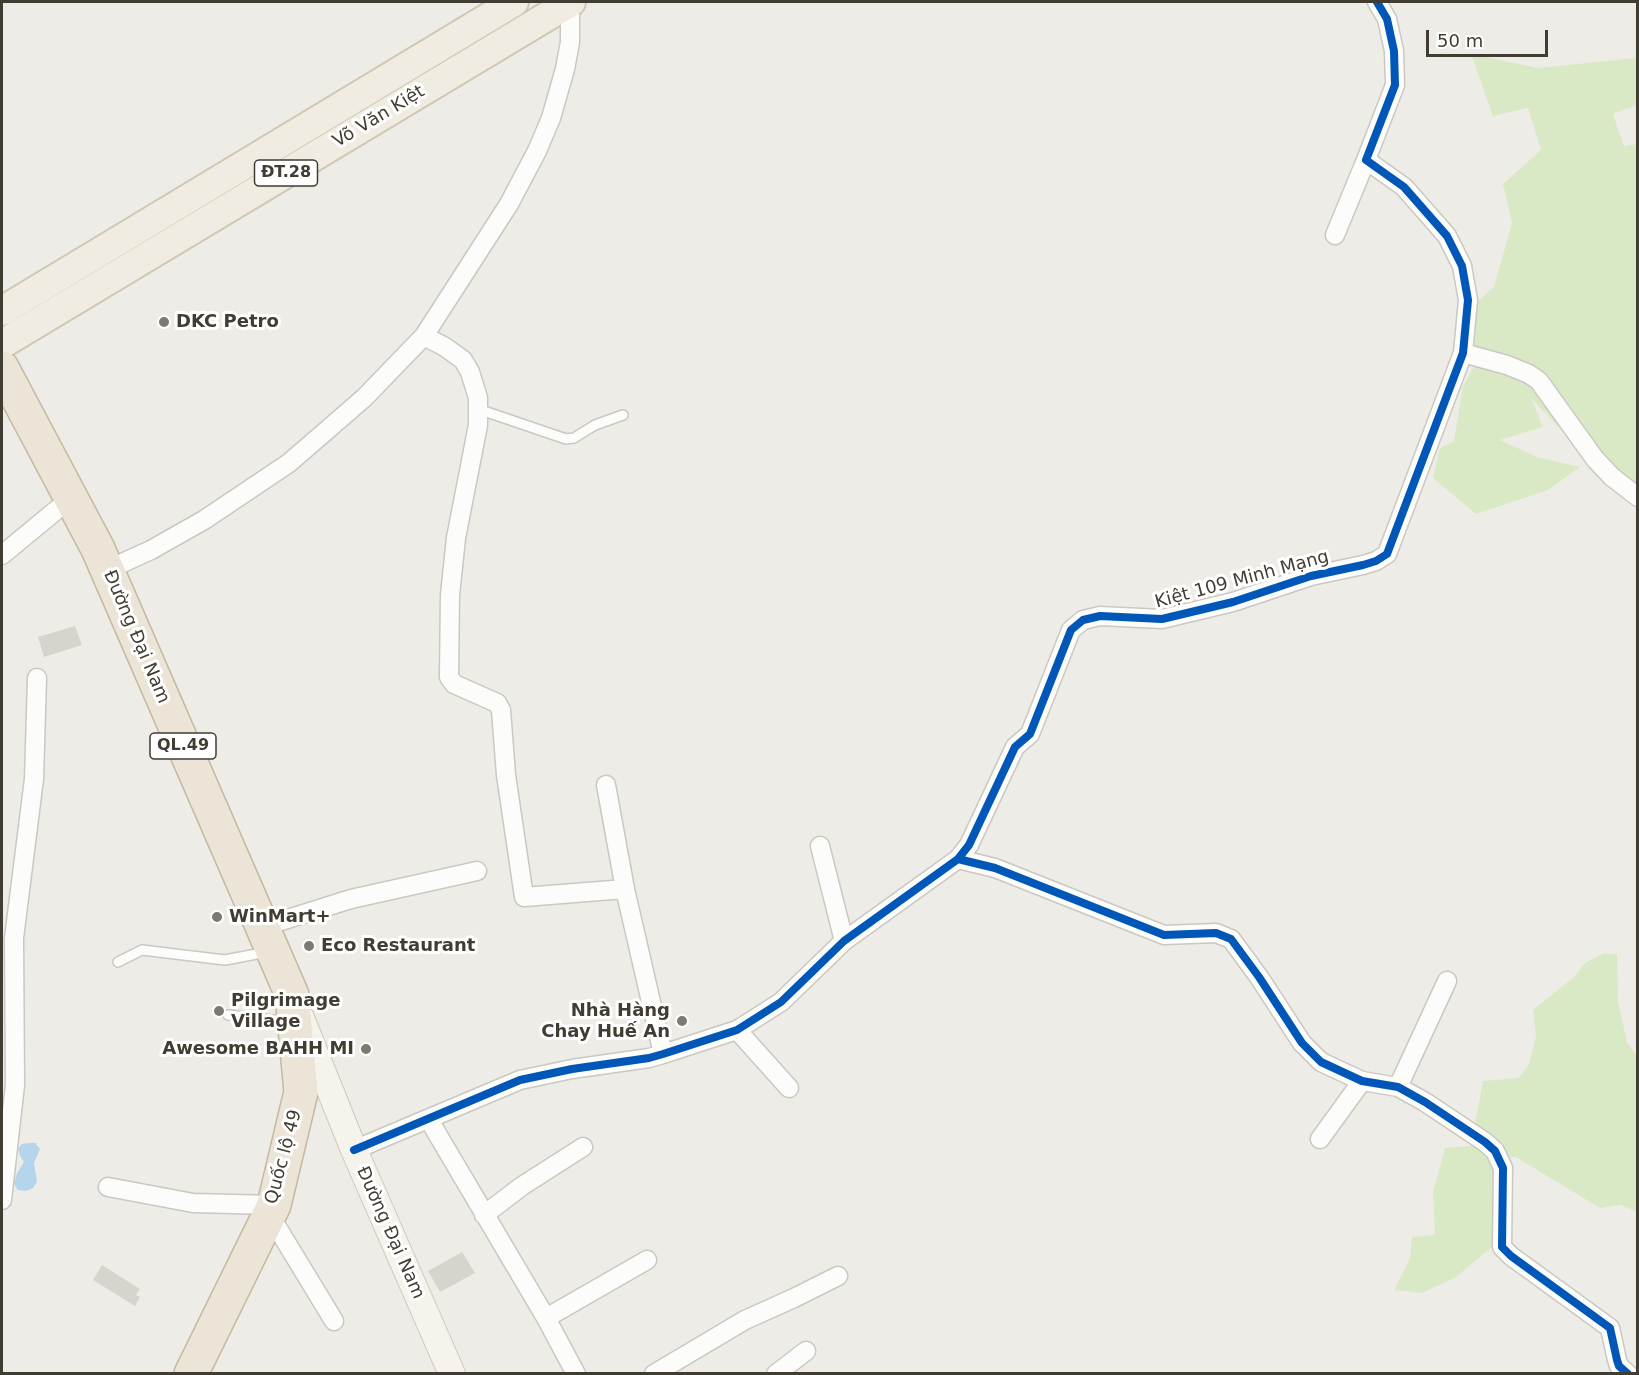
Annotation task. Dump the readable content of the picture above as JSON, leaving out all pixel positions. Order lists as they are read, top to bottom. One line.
{"streets":{"highway":["Đường Đại Nam","QL.49","Quốc lộ 49"],"main road":["Võ Văn Kiệt","ĐT.28"],"street":["Kiệt 109 Minh Mạng"]},"crossings":[["Kiệt 109 Minh Mạng","Đường Đại Nam"],["Đường Đại Nam","QL.49"],["Đường Đại Nam","Quốc lộ 49"]],"places":["DKC Petro","WinMart+","Eco Restaurant","Pilgrimage Village","Nhà Hàng Chay Huế An","Awesome BAHH MI"],"scale_bar":"50 m"}
